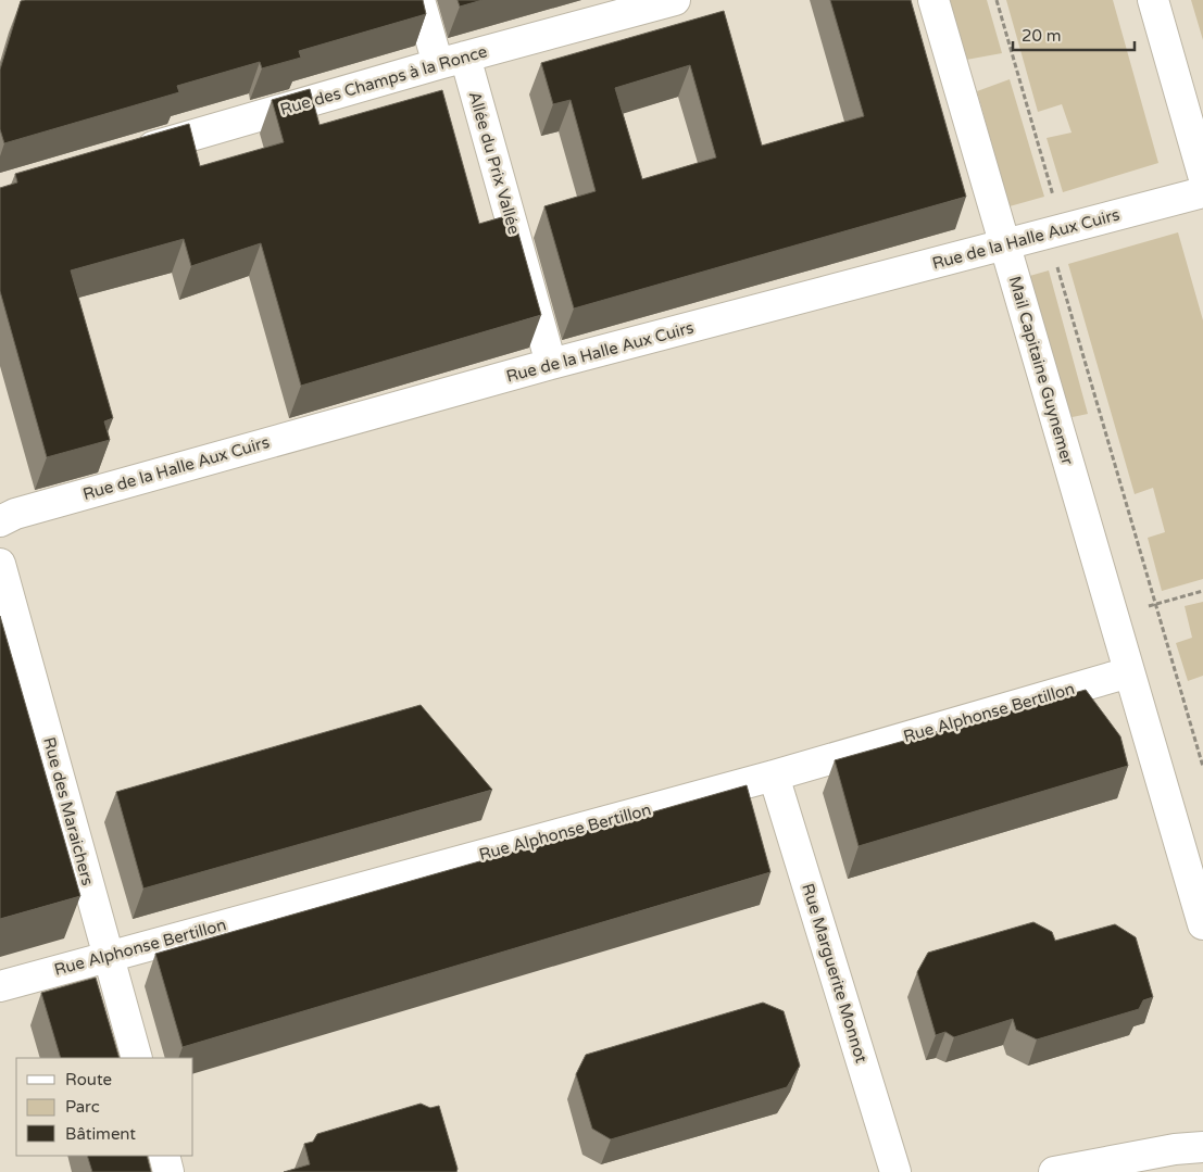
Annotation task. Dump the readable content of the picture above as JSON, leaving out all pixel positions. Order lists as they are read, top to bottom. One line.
{"streets":{"street":["Rue des Champs à la Ronce","Allée du Prix Vallée","Rue de la Halle Aux Cuirs","Mail Capitaine Guynemer","Rue Alphonse Bertillon","Rue des Maraichers","Rue Marguerite Monnot"]},"crossings":[["Rue des Champs à la Ronce","Allée du Prix Vallée"],["Allée du Prix Vallée","Rue de la Halle Aux Cuirs"],["Rue de la Halle Aux Cuirs","Mail Capitaine Guynemer"],["Mail Capitaine Guynemer","Rue Alphonse Bertillon"],["Rue Alphonse Bertillon","Rue des Maraichers"],["Rue Alphonse Bertillon","Rue Marguerite Monnot"]],"legend":["Route","Parc","Bâtiment"],"scale_bar":"20 m"}
